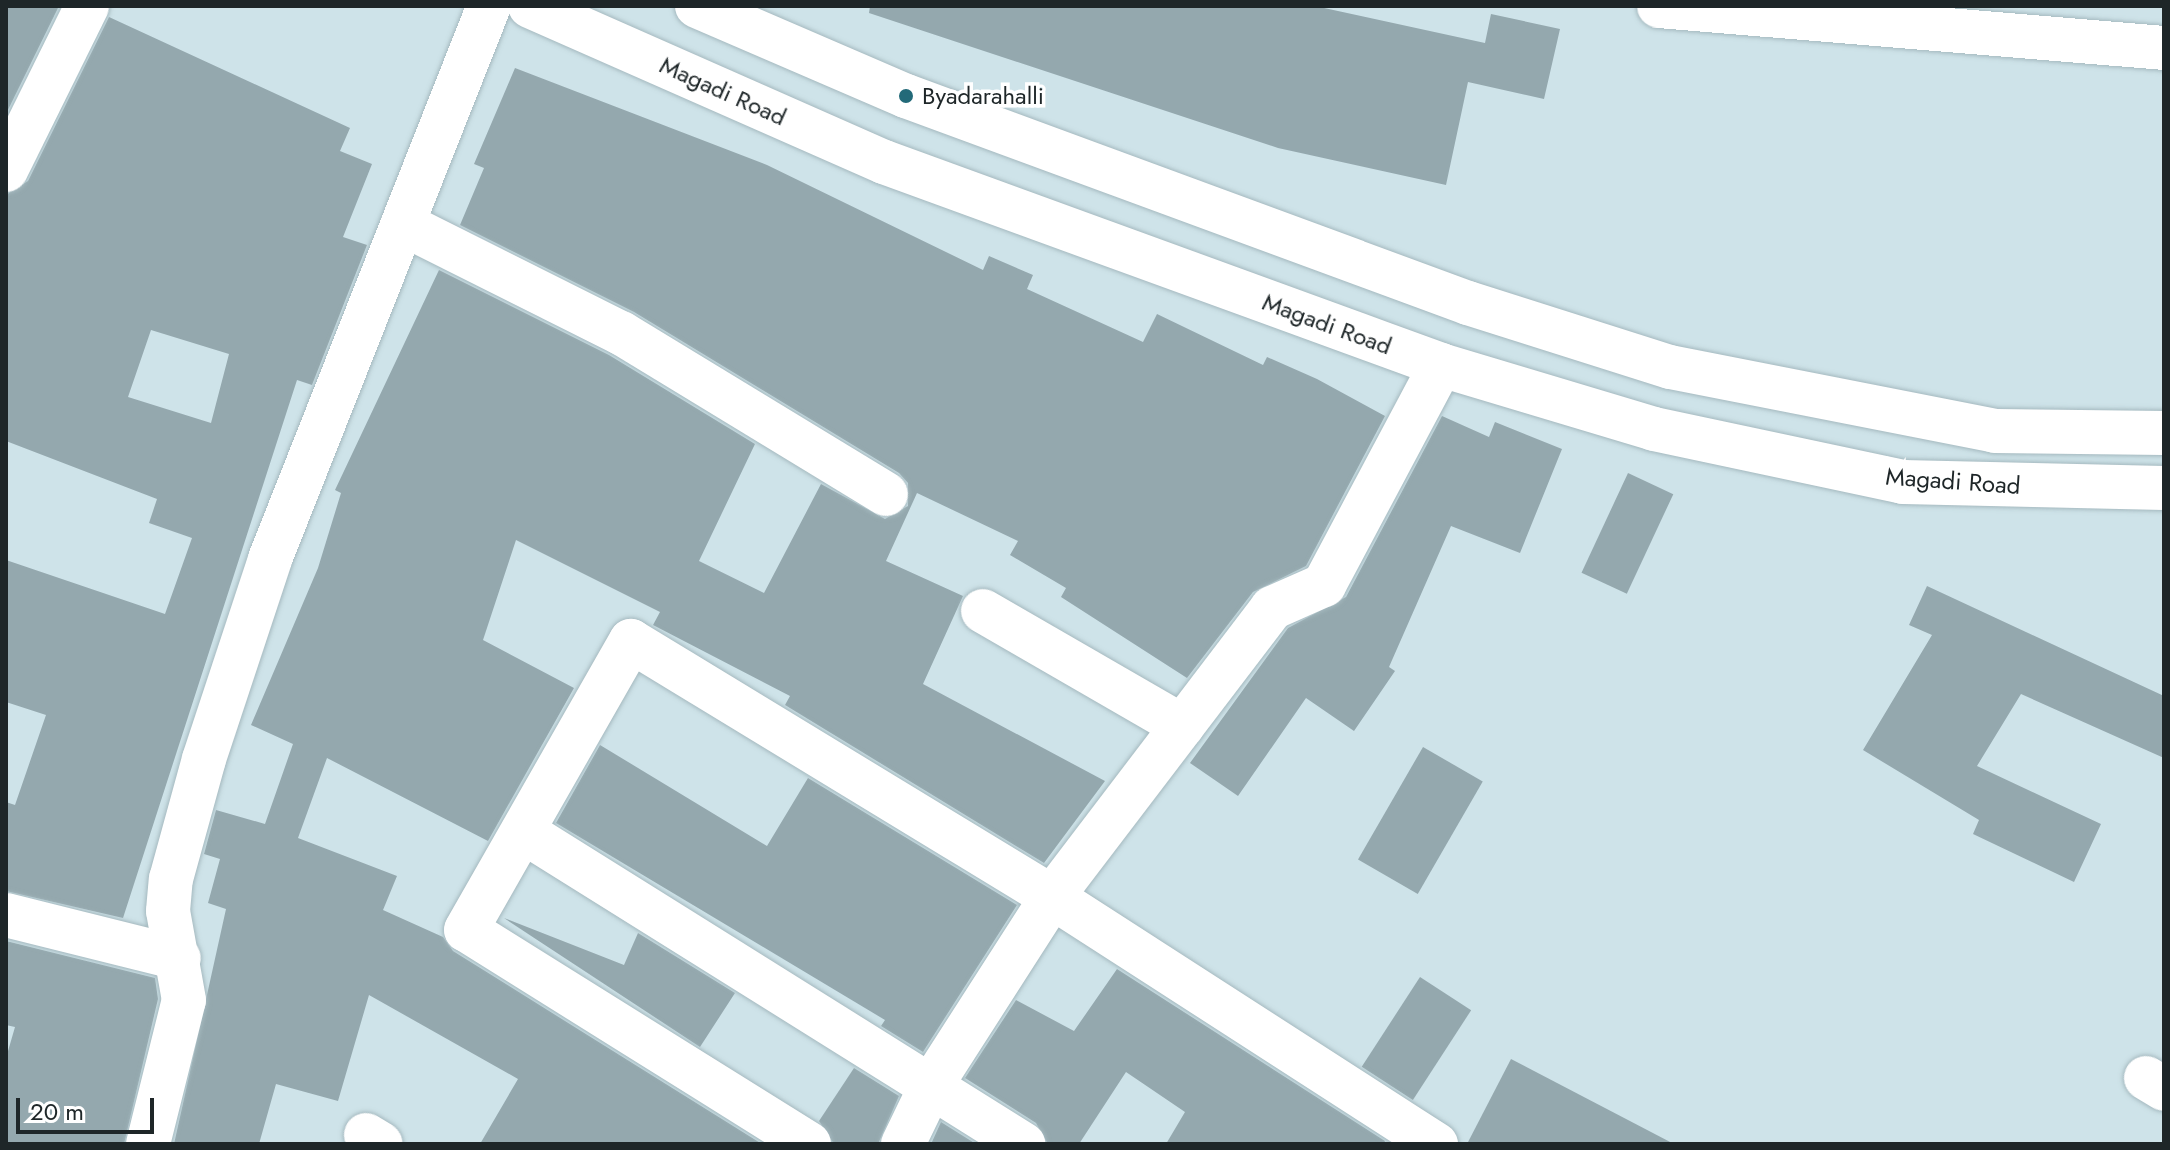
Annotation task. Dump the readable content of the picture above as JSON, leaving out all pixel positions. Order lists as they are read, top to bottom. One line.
{"streets":{"street":["Magadi Road"]},"places":["Byadarahalli"],"scale_bar":"20 m"}
